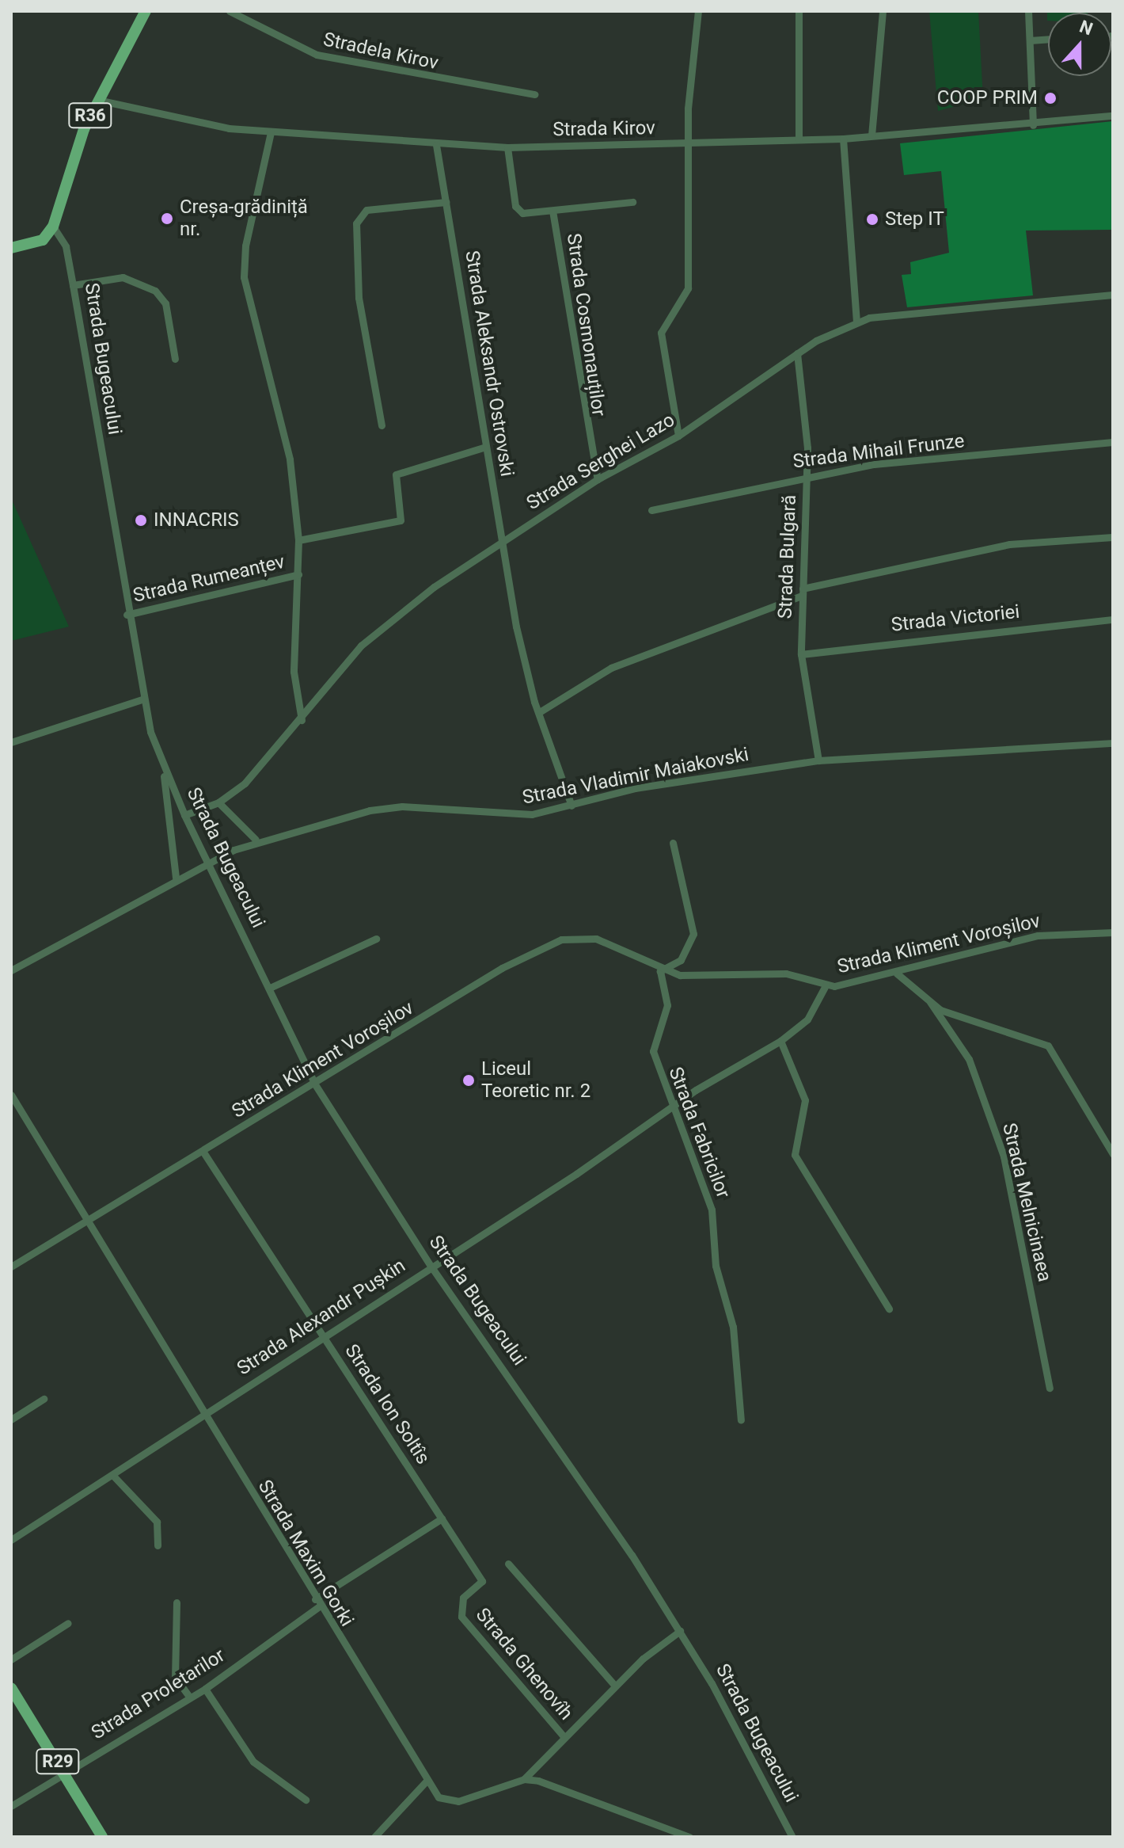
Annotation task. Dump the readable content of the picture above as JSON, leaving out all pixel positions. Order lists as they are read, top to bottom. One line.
{"streets":{"main road":["R36","R29"],"street":["Stradela Kirov","Strada Kirov","Strada Cosmonauților","Strada Bugeacului","Strada Aleksandr Ostrovski","Strada Mihail Frunze","Strada Serghei Lazo","Strada Bulgară","Strada Rumeanțev","Strada Victoriei","Strada Vladimir Maiakovski","Strada Kliment Voroșilov","Strada Fabricilor","Strada Melnicinaea","Strada Alexandr Pușkin","Strada Ion Soltîs","Strada Maxim Gorki","Strada Ghenovîh","Strada Proletarilor"]},"crossings":[["R36","Strada Kirov"],["R36","Strada Bugeacului"],["Strada Kirov","Strada Cosmonauților"],["Strada Kirov","Strada Aleksandr Ostrovski"],["Strada Cosmonauților","Strada Serghei Lazo"],["Strada Bugeacului","Strada Serghei Lazo"],["Strada Bugeacului","Strada Rumeanțev"],["Strada Bugeacului","Strada Vladimir Maiakovski"],["Strada Bugeacului","Strada Kliment Voroșilov"],["Strada Bugeacului","Strada Alexandr Pușkin"],["Strada Aleksandr Ostrovski","Strada Serghei Lazo"],["Strada Aleksandr Ostrovski","Strada Vladimir Maiakovski"],["Strada Mihail Frunze","Strada Bulgară"],["Strada Serghei Lazo","Strada Bulgară"],["Strada Bulgară","Strada Victoriei"],["Strada Bulgară","Strada Vladimir Maiakovski"],["Strada Kliment Voroșilov","Strada Fabricilor"],["Strada Kliment Voroșilov","Strada Alexandr Pușkin"],["Strada Kliment Voroșilov","Strada Ion Soltîs"],["Strada Kliment Voroșilov","Strada Maxim Gorki"],["Strada Fabricilor","Strada Alexandr Pușkin"],["Strada Alexandr Pușkin","Strada Ion Soltîs"],["Strada Alexandr Pușkin","Strada Maxim Gorki"],["Strada Ion Soltîs","Strada Ghenovîh"],["Strada Ion Soltîs","Strada Proletarilor"],["Strada Maxim Gorki","Strada Proletarilor"],["Strada Proletarilor","R29"]],"places":["COOP PRIM","Creșa-grădiniță nr.","Step IT","INNACRIS","Liceul Teoretic nr. 2"],"north":"top"}
